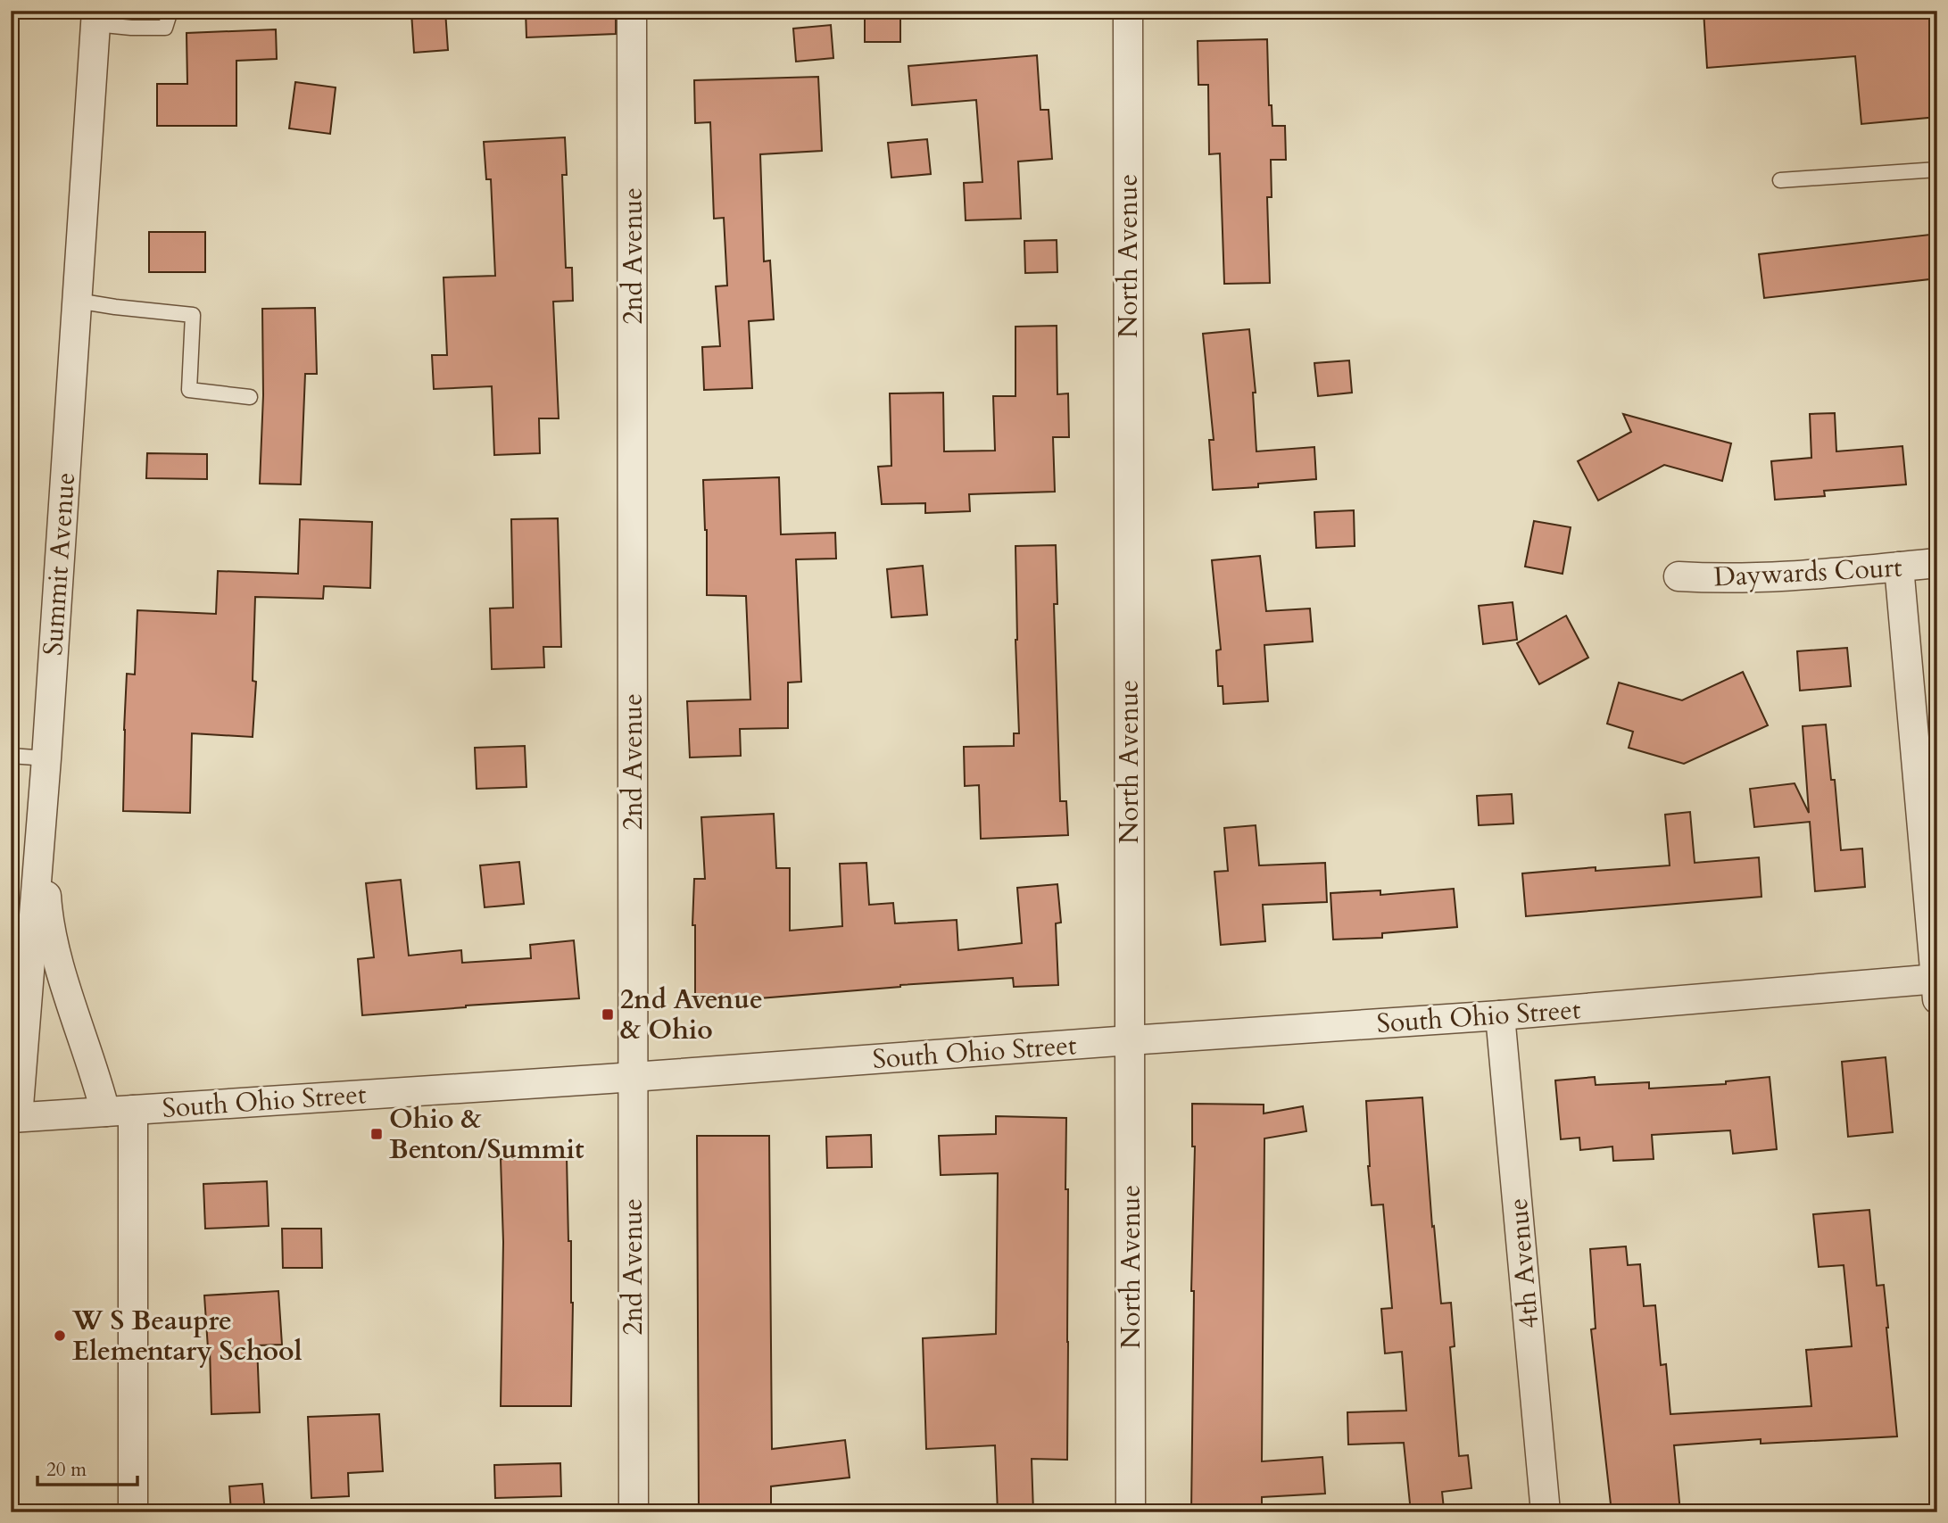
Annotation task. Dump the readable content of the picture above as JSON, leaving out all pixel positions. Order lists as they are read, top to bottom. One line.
{"streets":{"street":["2nd Avenue","North Avenue","Summit Avenue","Daywards Court","South Ohio Street","4th Avenue"]},"crossings":[["2nd Avenue","South Ohio Street"],["North Avenue","South Ohio Street"],["Summit Avenue","South Ohio Street"],["South Ohio Street","4th Avenue"]],"places":{"transit":["2nd Avenue & Ohio","Ohio & Benton/Summit"],"other":["W S Beaupre Elementary School"]},"scale_bar":"20 m"}
